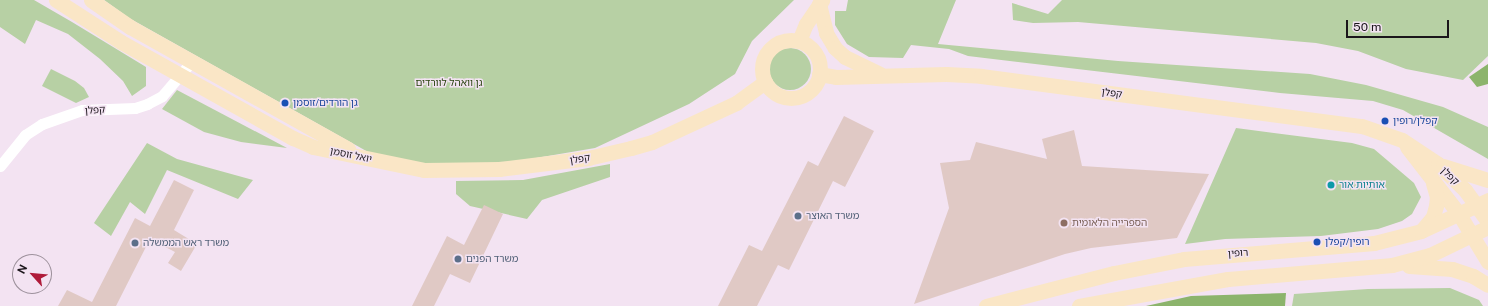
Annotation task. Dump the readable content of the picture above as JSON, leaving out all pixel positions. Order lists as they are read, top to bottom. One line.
{"streets":{"street":["קפלן","יואל זוסמן","רופין"]},"crossings":[["קפלן","יואל זוסמן"],["קפלן","רופין"]],"parks":["גן וואהל לוורדים"],"places":["גן הורדים/זוסמן","קפלן/רופין","אותיות אור","משרד האוצר","הספרייה הלאומית","רופין/קפלן","משרד ראש הממשלה","משרד הפנים"],"scale_bar":"50 m","north":"top left"}
